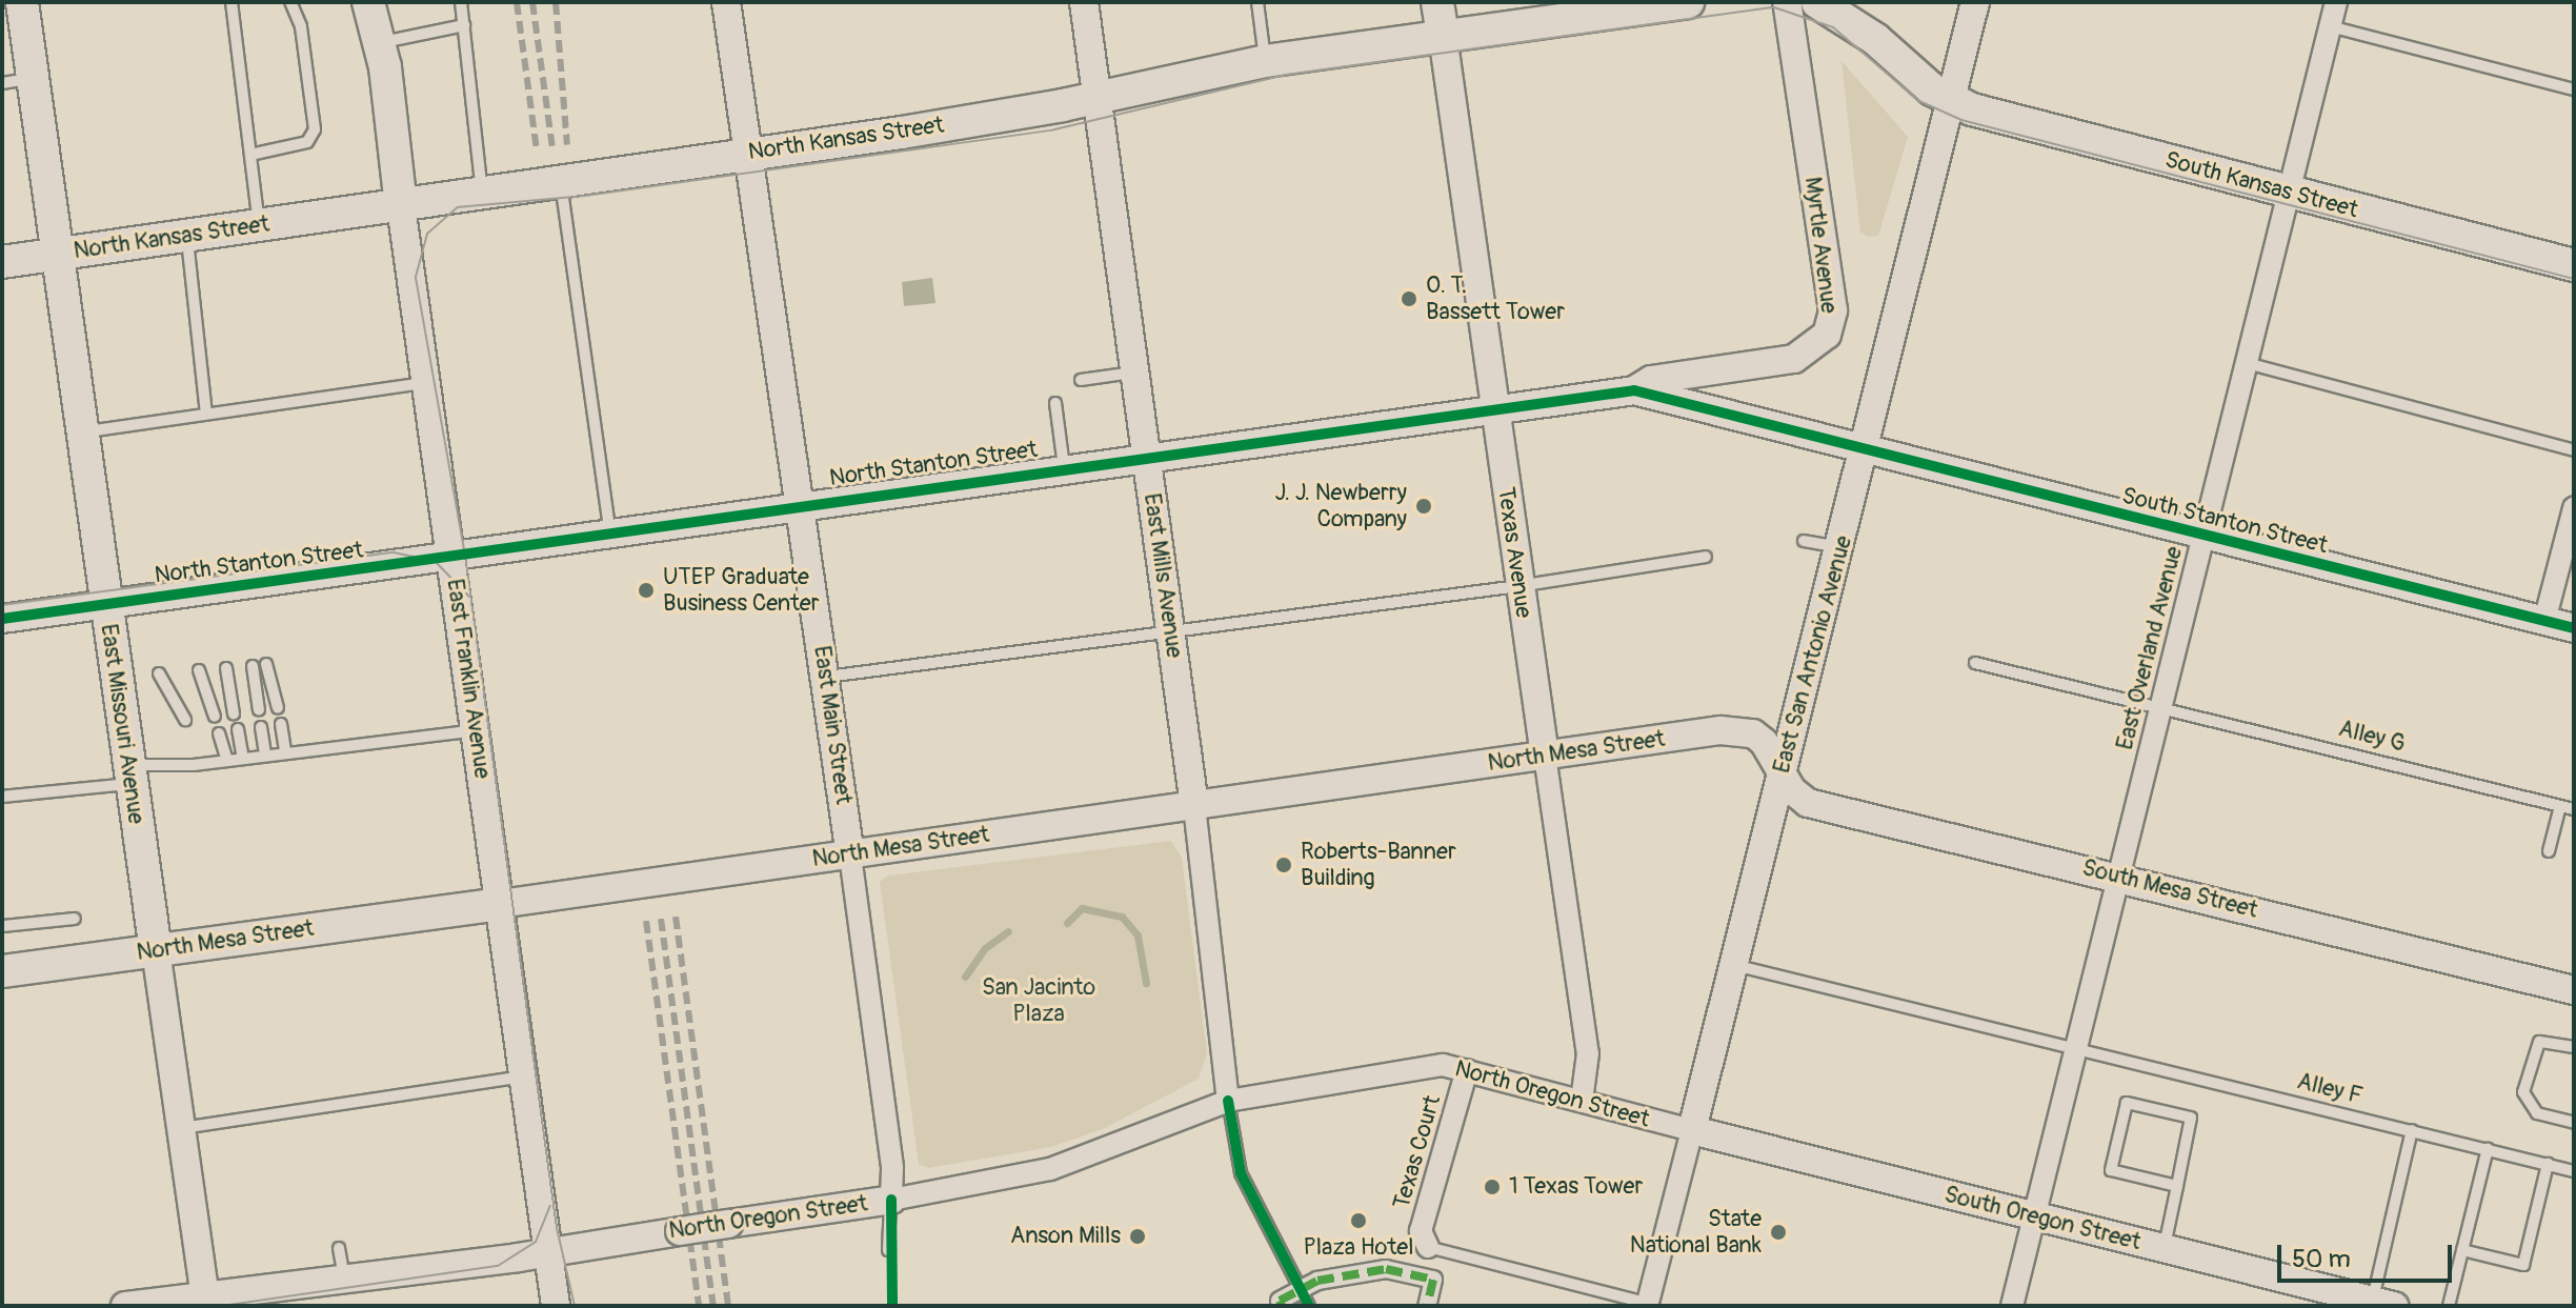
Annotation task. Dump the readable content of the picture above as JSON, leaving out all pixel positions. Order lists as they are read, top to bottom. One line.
{"streets":{"main road":["North Kansas Street","South Kansas Street","Texas Avenue","East Franklin Avenue","East Missouri Avenue","North Mesa Street"],"street":["Myrtle Avenue","North Stanton Street","South Stanton Street","East Mills Avenue","East Overland Avenue","East San Antonio Avenue","East Main Street","South Mesa Street","North Oregon Street","Texas Court","South Oregon Street"],"lane":["Alley G","Alley F"]},"crossings":[["North Kansas Street","Texas Avenue"],["North Kansas Street","East Mills Avenue"],["North Kansas Street","East Franklin Avenue"],["North Kansas Street","East Missouri Avenue"],["North Kansas Street","East Main Street"],["South Kansas Street","East Overland Avenue"],["South Kansas Street","East San Antonio Avenue"],["Myrtle Avenue","North Stanton Street"],["North Stanton Street","South Stanton Street"],["North Stanton Street","Texas Avenue"],["North Stanton Street","East Mills Avenue"],["North Stanton Street","East San Antonio Avenue"],["North Stanton Street","East Franklin Avenue"],["North Stanton Street","East Missouri Avenue"],["North Stanton Street","East Main Street"],["South Stanton Street","East Overland Avenue"],["South Stanton Street","East San Antonio Avenue"],["Texas Avenue","North Mesa Street"],["Texas Avenue","North Oregon Street"],["East Mills Avenue","North Mesa Street"],["East Mills Avenue","North Oregon Street"],["East Overland Avenue","Alley G"],["East Overland Avenue","South Mesa Street"],["East Overland Avenue","Alley F"],["East Overland Avenue","South Oregon Street"],["East San Antonio Avenue","North Mesa Street"],["East San Antonio Avenue","South Mesa Street"],["East San Antonio Avenue","Alley F"],["East San Antonio Avenue","North Oregon Street"],["East San Antonio Avenue","South Oregon Street"],["East Franklin Avenue","North Mesa Street"],["East Franklin Avenue","North Oregon Street"],["East Missouri Avenue","North Mesa Street"],["East Missouri Avenue","North Oregon Street"],["East Main Street","North Mesa Street"],["East Main Street","North Oregon Street"],["North Mesa Street","South Mesa Street"],["North Oregon Street","Texas Court"],["North Oregon Street","South Oregon Street"]],"parks":["San Jacinto Plaza"],"places":["O. T. Bassett Tower","J. J. Newberry Company","UTEP Graduate Business Center","Roberts-Banner Building","1 Texas Tower","Plaza Hotel","State National Bank","Anson Mills"],"scale_bar":"50 m"}
